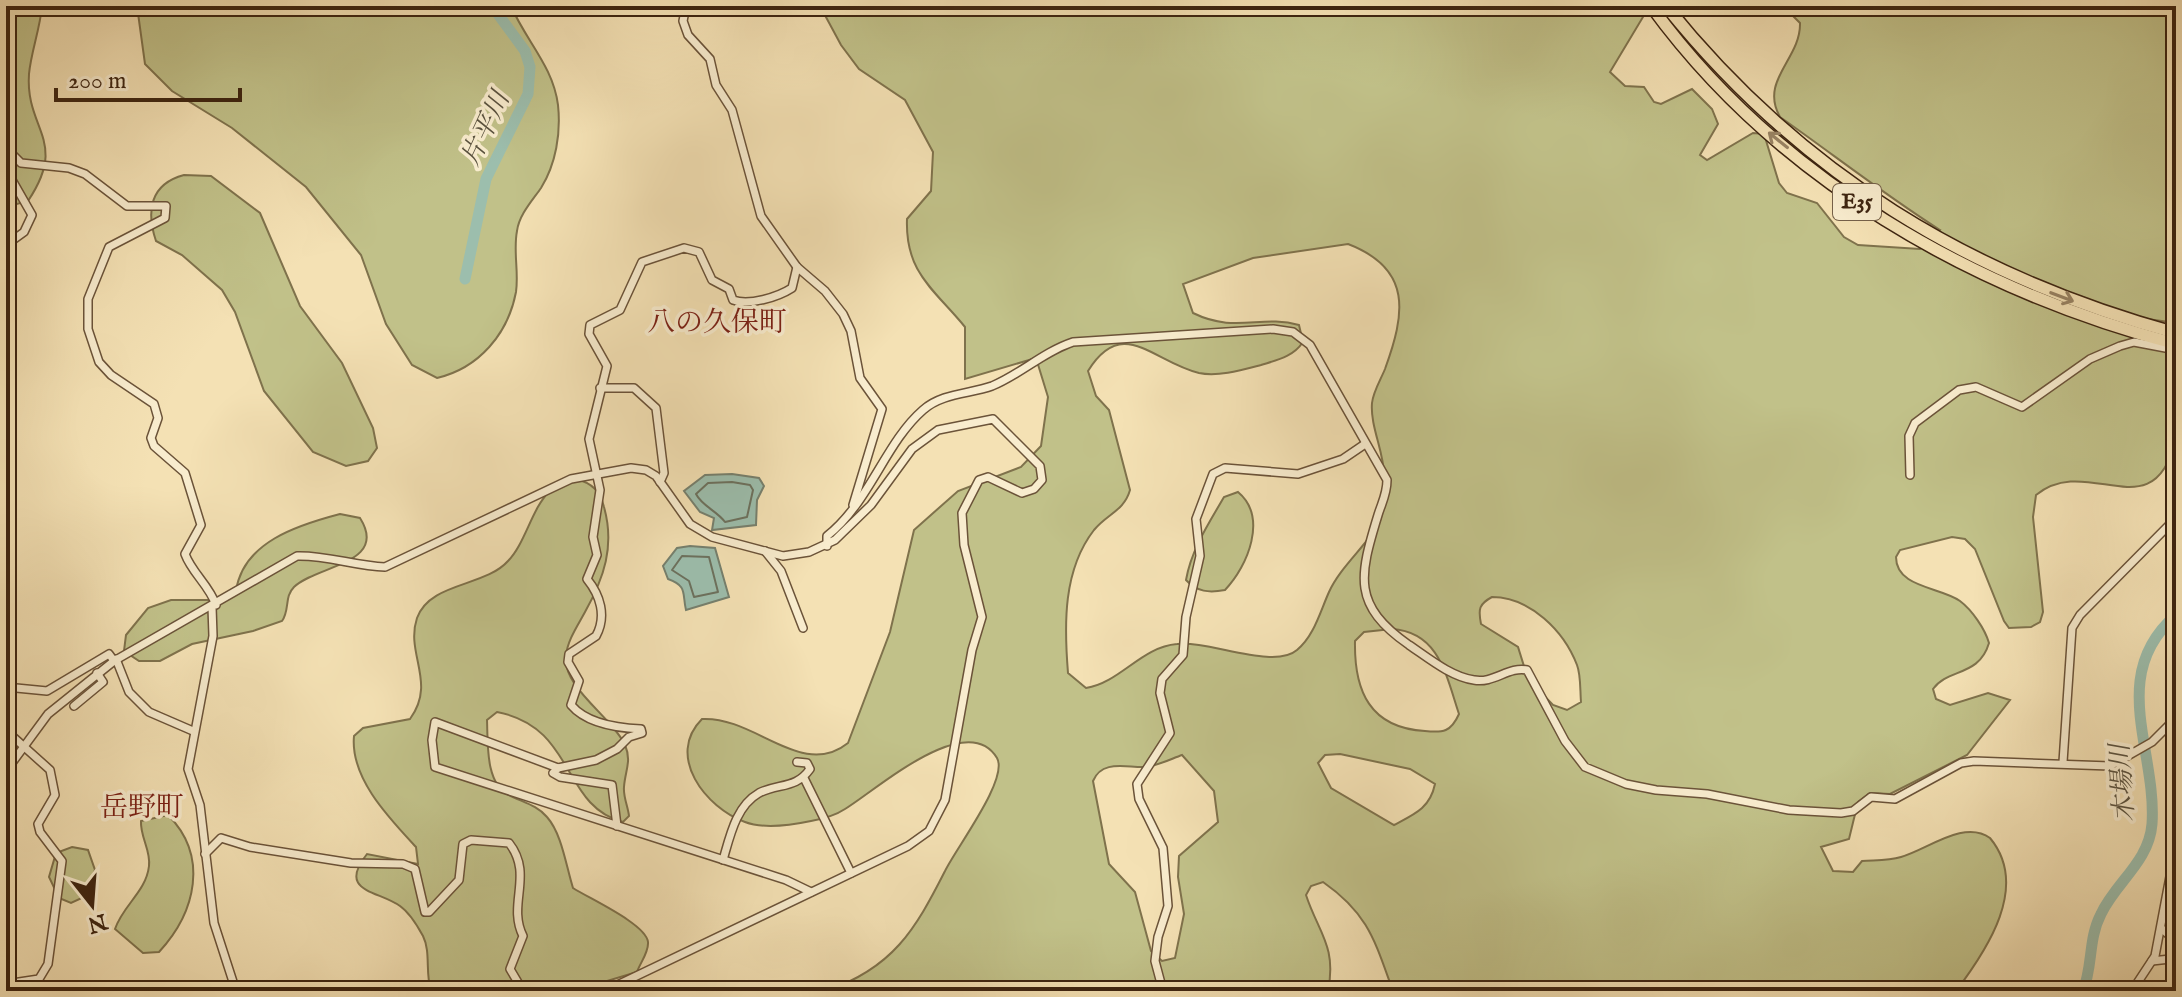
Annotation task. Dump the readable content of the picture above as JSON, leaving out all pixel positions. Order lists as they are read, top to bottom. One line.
{"streets":{"highway":["E35"]},"districts":["八の久保町","岳野町"],"water":["片平川","木場川"],"scale_bar":"200 m","north":"bottom"}
